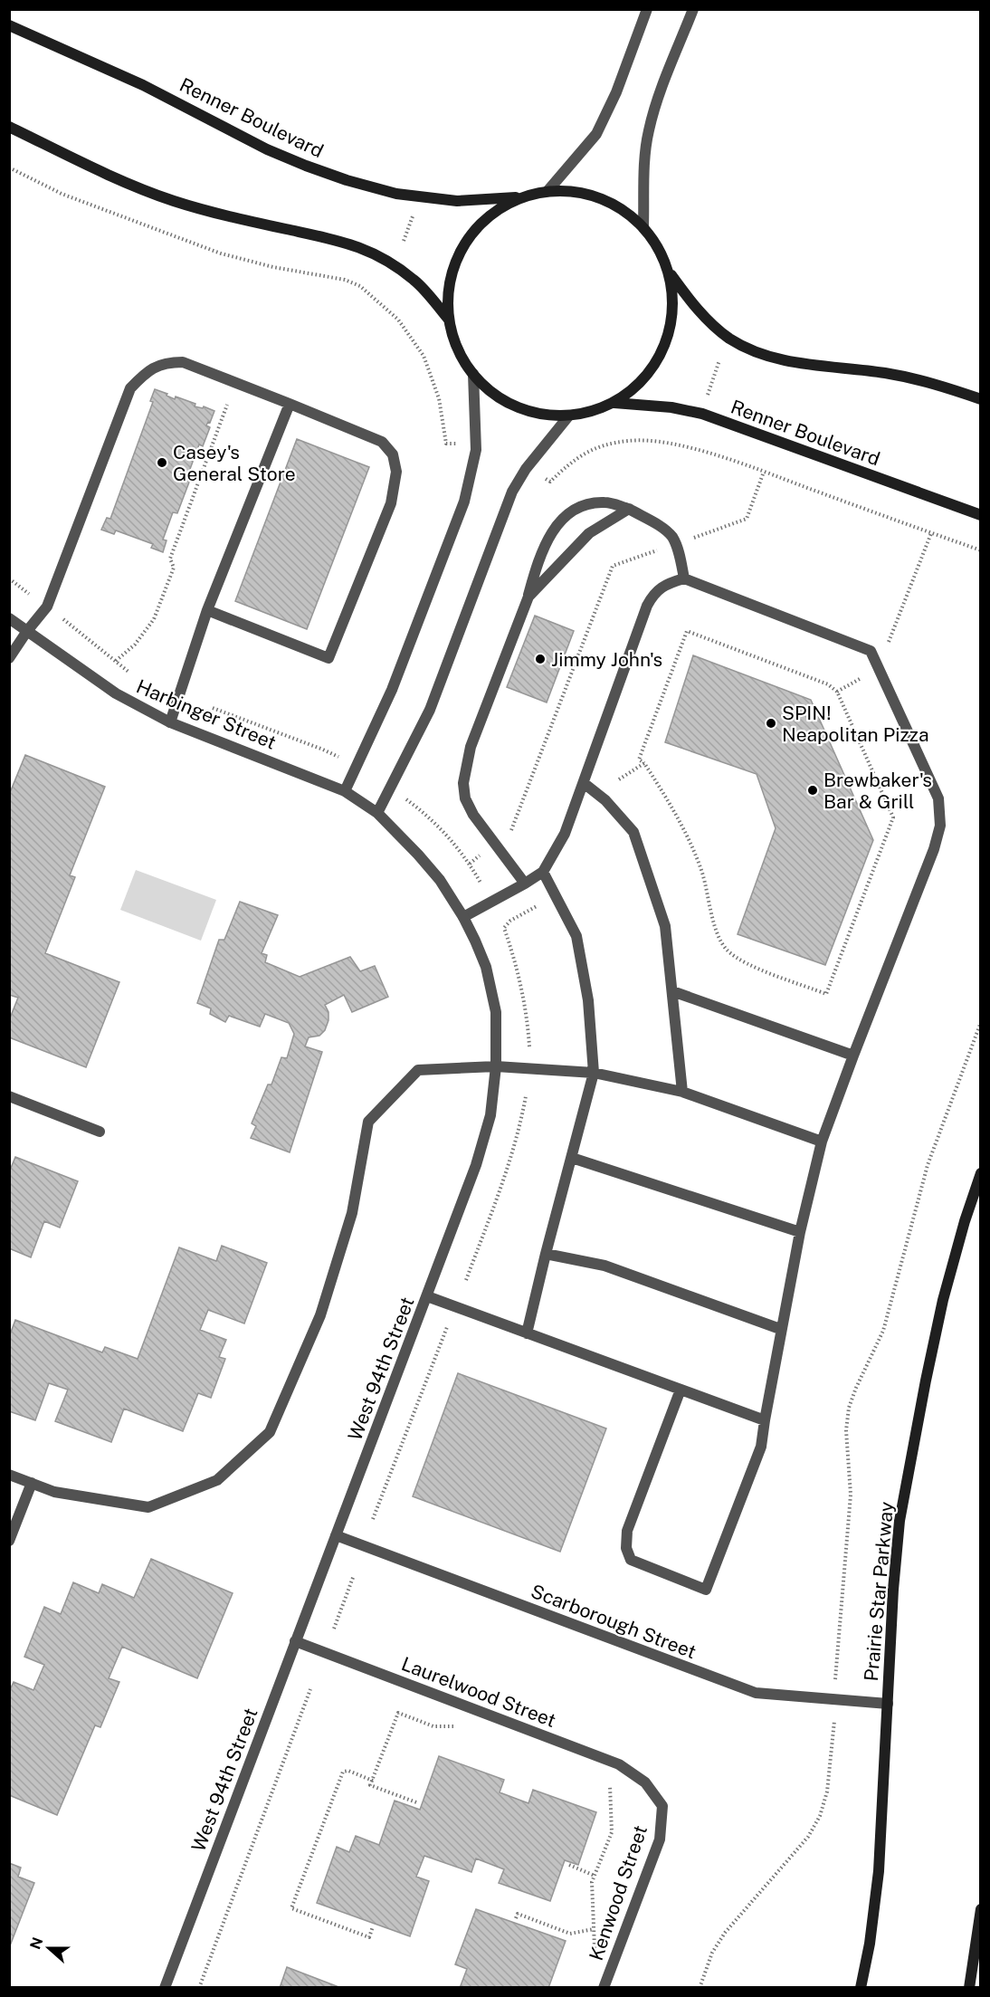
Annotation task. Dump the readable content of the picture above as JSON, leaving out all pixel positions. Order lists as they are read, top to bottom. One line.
{"streets":{"main road":["Renner Boulevard","Prairie Star Parkway"],"street":["Harbinger Street","West 94th Street","Scarborough Street","Laurelwood Street","Kenwood Street"]},"crossings":[["Harbinger Street","West 94th Street"],["West 94th Street","Scarborough Street"],["West 94th Street","Laurelwood Street"],["Prairie Star Parkway","Scarborough Street"],["Laurelwood Street","Kenwood Street"]],"places":["Casey's General Store","Jimmy John's","SPIN! Neapolitan Pizza","Brewbaker's Bar & Grill"],"north":"left"}
